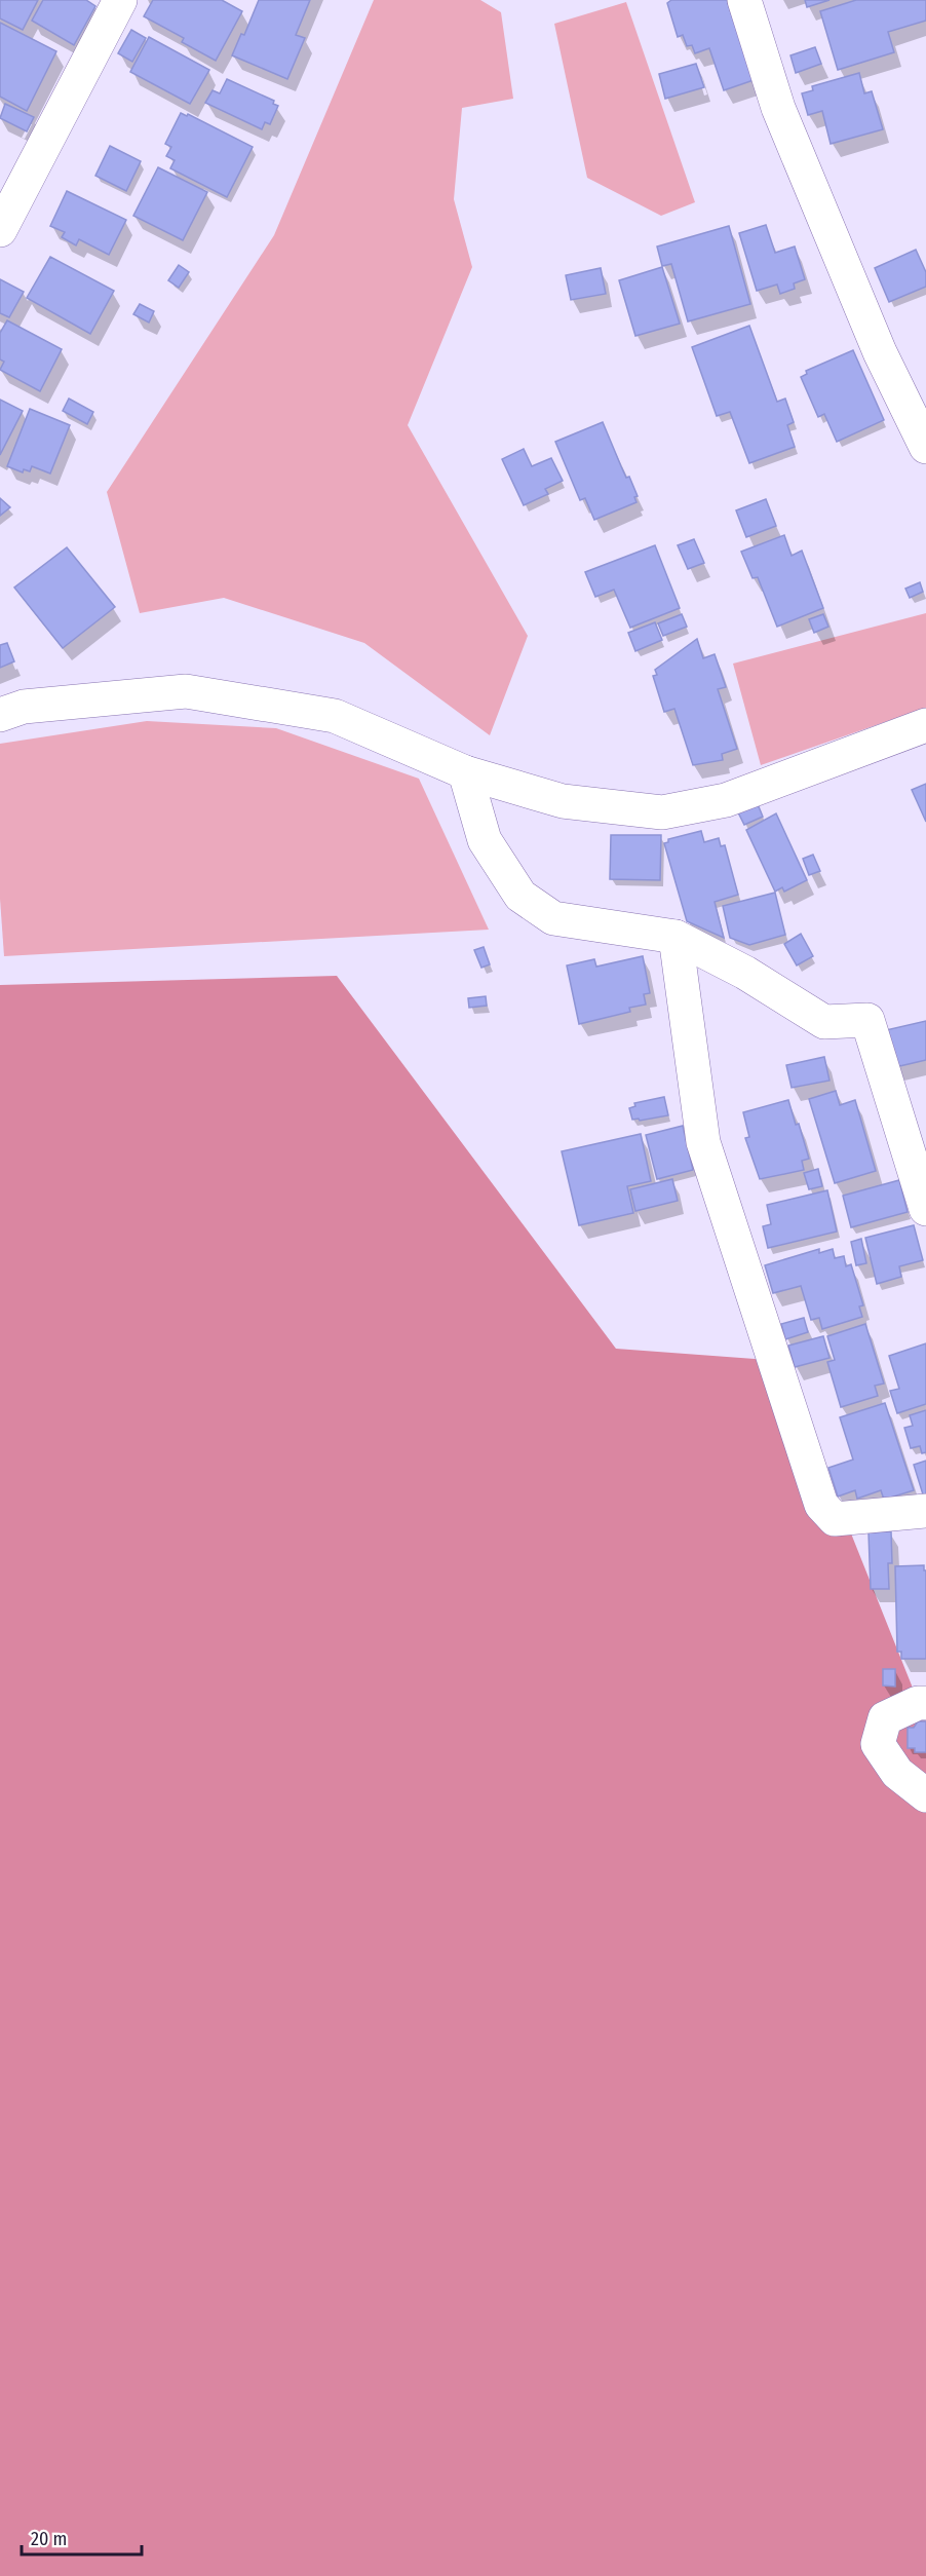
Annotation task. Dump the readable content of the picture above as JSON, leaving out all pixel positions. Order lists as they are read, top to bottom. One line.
{"scale_bar":"20 m"}
